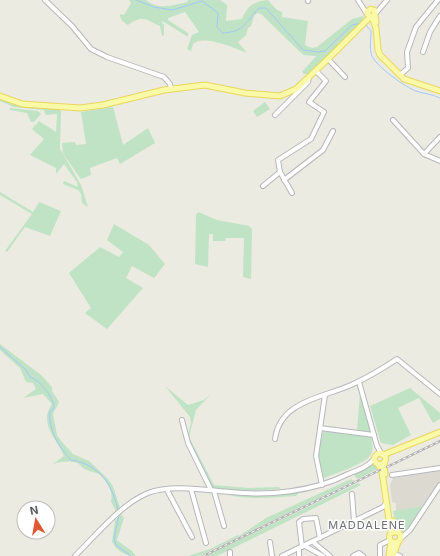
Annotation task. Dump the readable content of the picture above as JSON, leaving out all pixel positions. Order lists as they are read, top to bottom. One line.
{"districts":["MADDALENE"],"north":"top"}
